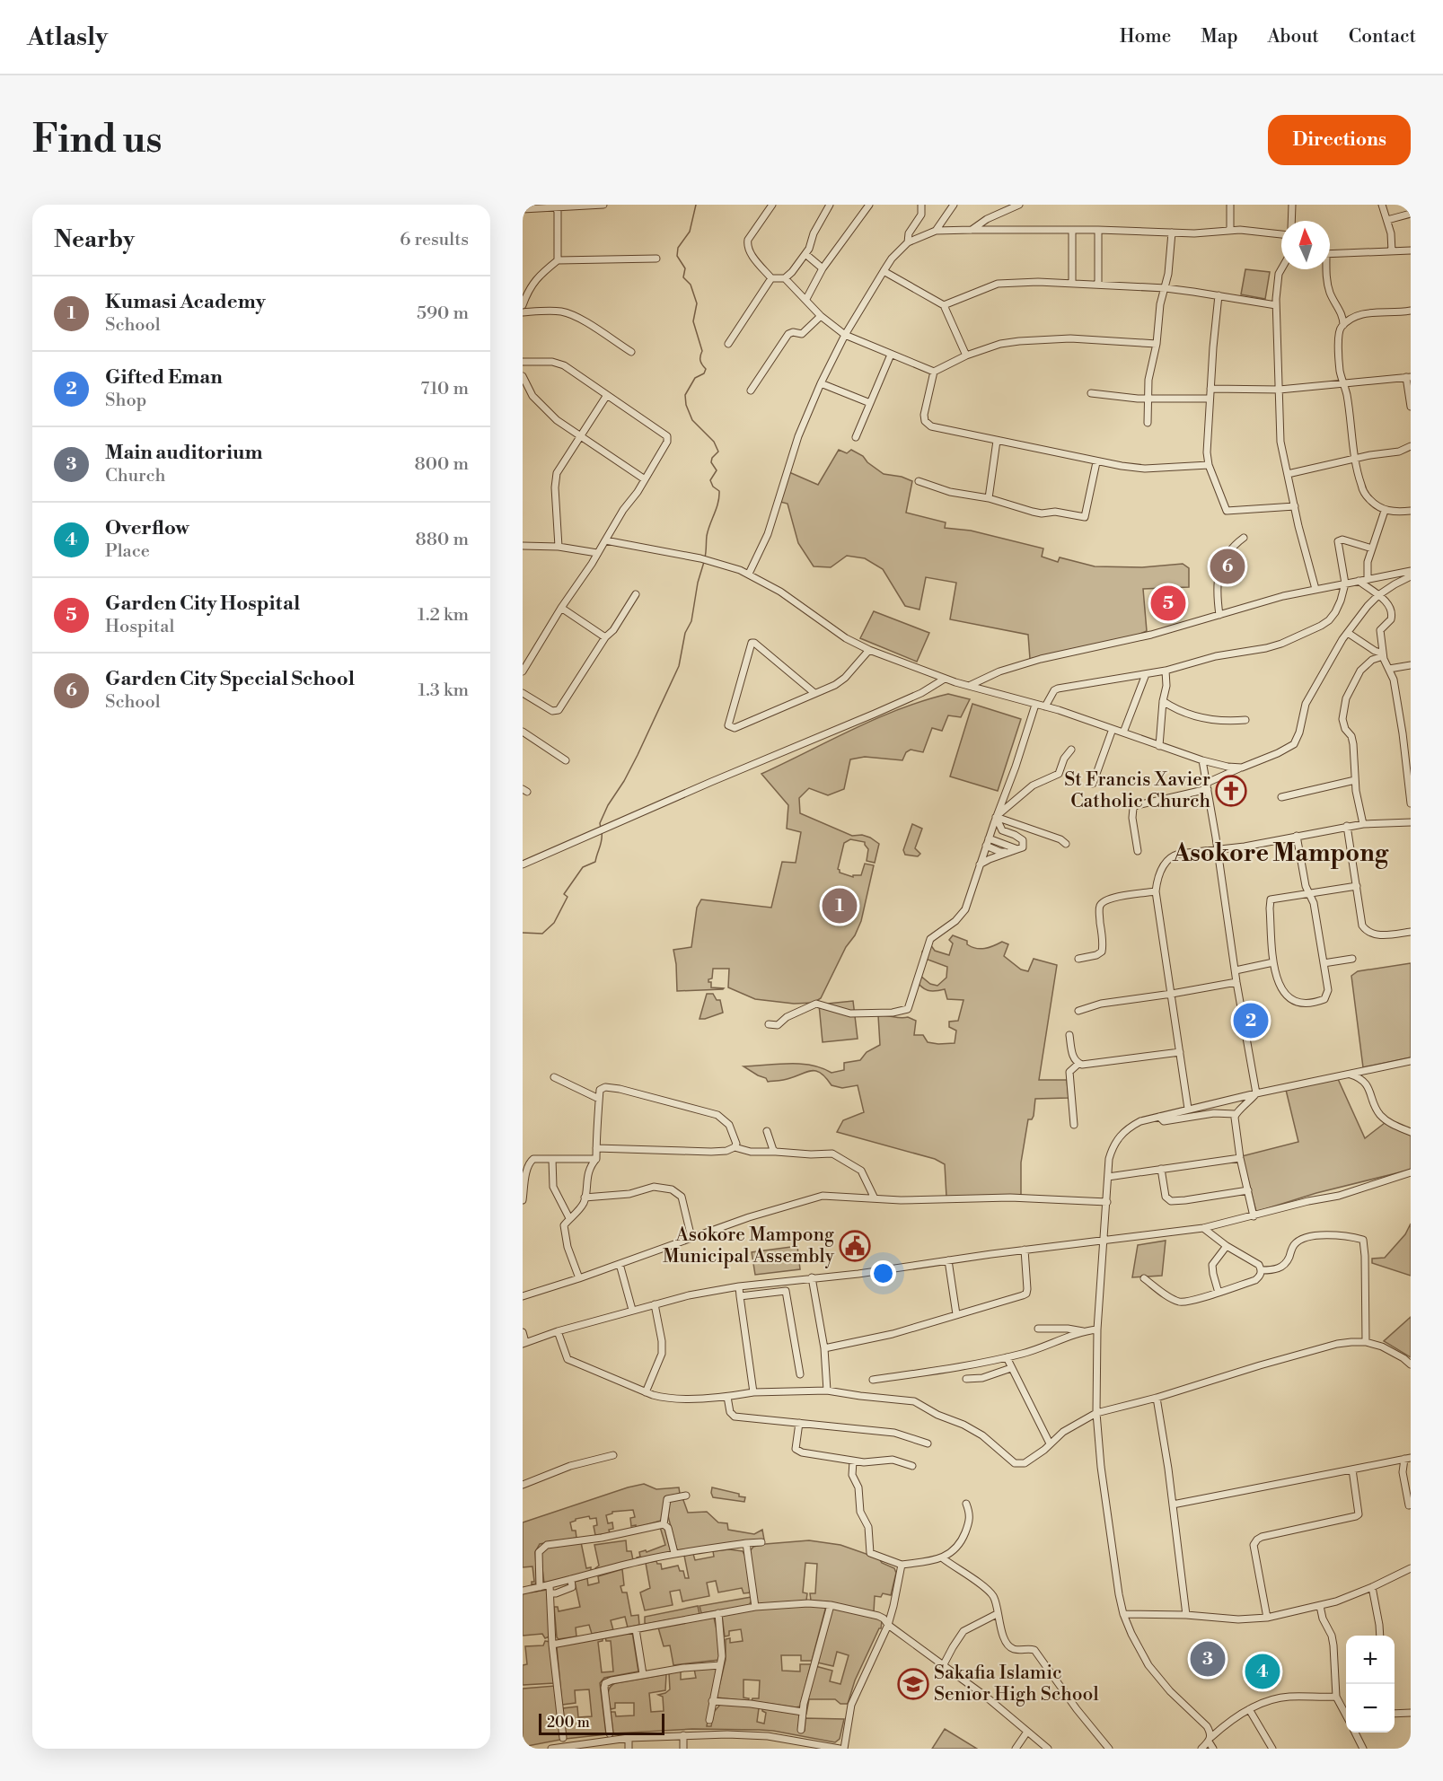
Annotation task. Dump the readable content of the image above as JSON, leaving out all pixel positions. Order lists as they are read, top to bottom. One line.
{"districts":["Asokore Mampong"],"places":{"church":["St Francis Xavier Catholic Church"],"public building":["Asokore Mampong Municipal Assembly"],"school or university":["Sakafia Islamic Senior High School"]},"scale_bar":"200 m","north":"top","page":{"header":"Atlasly","nav":["Home","Map","About","Contact"],"buttons":"Directions","title":"Find us","heading":["Nearby","6 results"],"list":[{"mark":"1","name":"Kumasi Academy","note":"School","value":"590 m"},{"mark":"2","name":"Gifted Eman","note":"Shop","value":"710 m"},{"mark":"3","name":"Main auditorium","note":"Church","value":"800 m"},{"mark":"4","name":"Overflow","note":"Place","value":"880 m"},{"mark":"5","name":"Garden City Hospital","note":"Hospital","value":"1.2 km"},{"mark":"6","name":"Garden City Special School","note":"School","value":"1.3 km"}],"pins":["6","5","1","2","3","4"],"map_buttons":["+","−"],"scale":"200 m"}}
